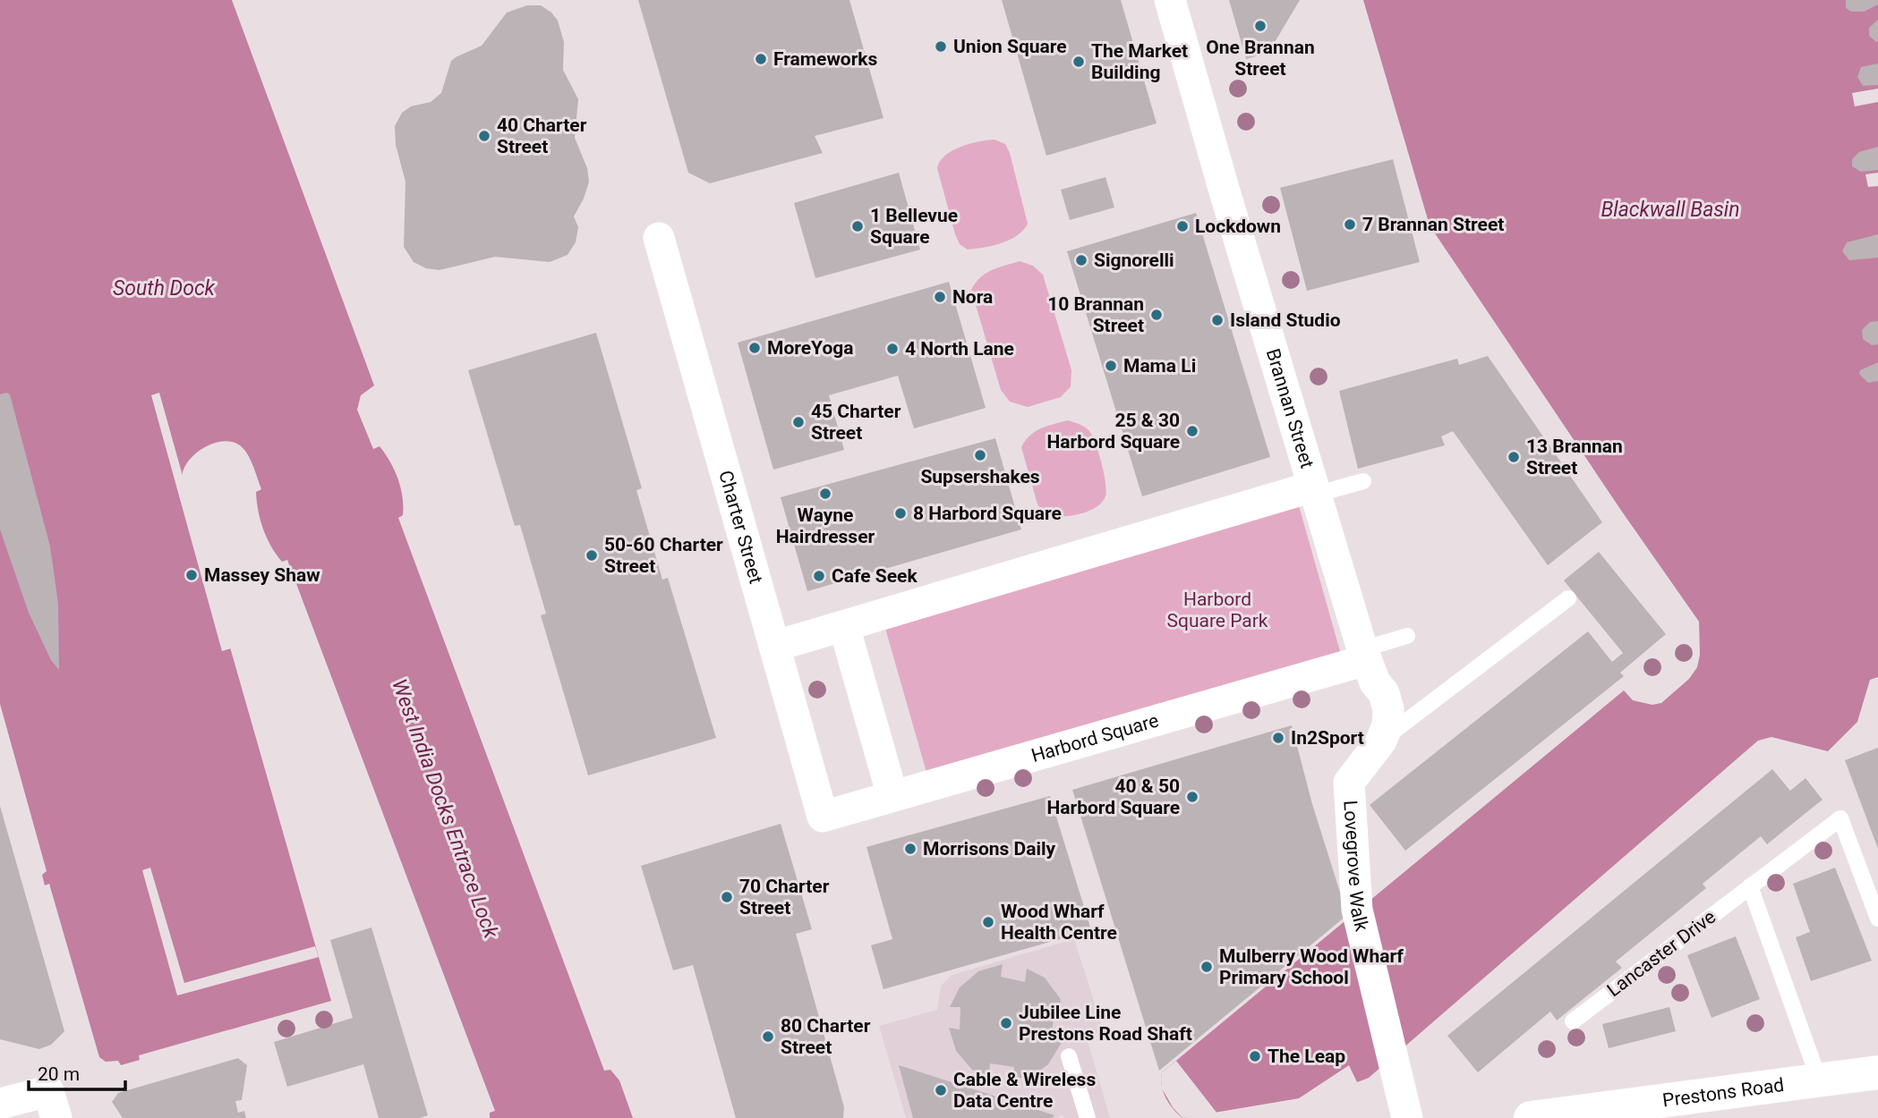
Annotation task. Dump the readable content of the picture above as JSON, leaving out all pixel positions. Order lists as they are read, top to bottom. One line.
{"streets":{"main road":["Prestons Road"],"street":["Brannan Street","Charter Street","Harbord Square","Lovegrove Walk"],"lane":["Lancaster Drive"]},"crossings":[["Brannan Street","Harbord Square"],["Brannan Street","Lovegrove Walk"],["Charter Street","Harbord Square"]],"water":["Blackwall Basin","South Dock","West India Docks Entrace Lock"],"parks":["Harbord Square Park"],"places":["One Brannan Street","Union Square","Frameworks","The Market Building","40 Charter Street","7 Brannan Street","1 Bellevue Square","Lockdown","Signorelli","Nora","10 Brannan Street","Island Studio","MoreYoga","4 North Lane","Mama Li","45 Charter Street","25 & 30 Harbord Square","Supsershakes","13 Brannan Street","Wayne Hairdresser","8 Harbord Square","50-60 Charter Street","Massey Shaw","Cafe Seek","In2Sport","40 & 50 Harbord Square","Morrisons Daily","70 Charter Street","Wood Wharf Health Centre","Mulberry Wood Wharf Primary School","Jubilee Line Prestons Road Shaft","80 Charter Street","The Leap","Cable & Wireless Data Centre"],"scale_bar":"20 m"}
